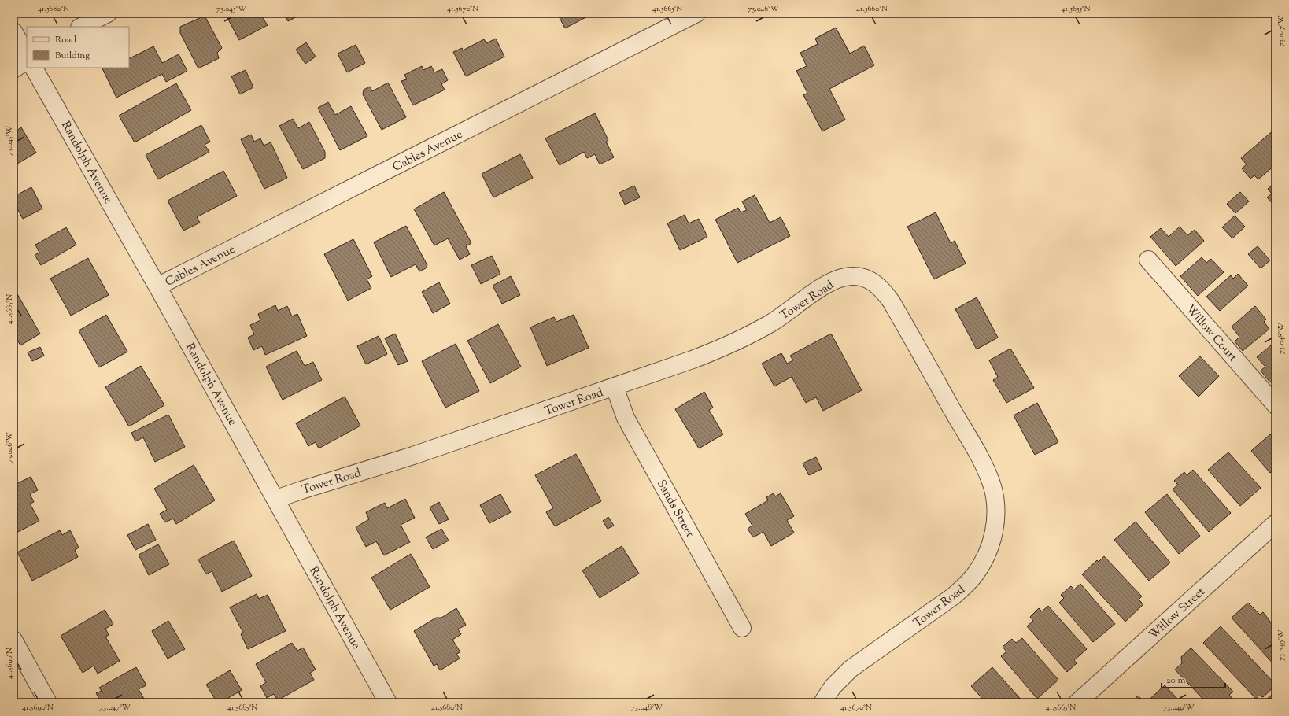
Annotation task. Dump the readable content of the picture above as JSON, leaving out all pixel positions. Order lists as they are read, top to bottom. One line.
{"streets":{"street":["Cables Avenue","Randolph Avenue","Tower Road","Willow Court","Sands Street","Willow Street"]},"crossings":[["Cables Avenue","Randolph Avenue"],["Randolph Avenue","Tower Road"],["Tower Road","Sands Street"]],"legend":["Road","Building"],"scale_bar":"20 m","coordinates":["41.5680°N","73.045°W","41.5670°N","41.5665°N","73.046°W","41.5660°N","41.5655°N","73.047°W","41.5685°N","73.048°W","73.049°W","41.5690°N"]}
